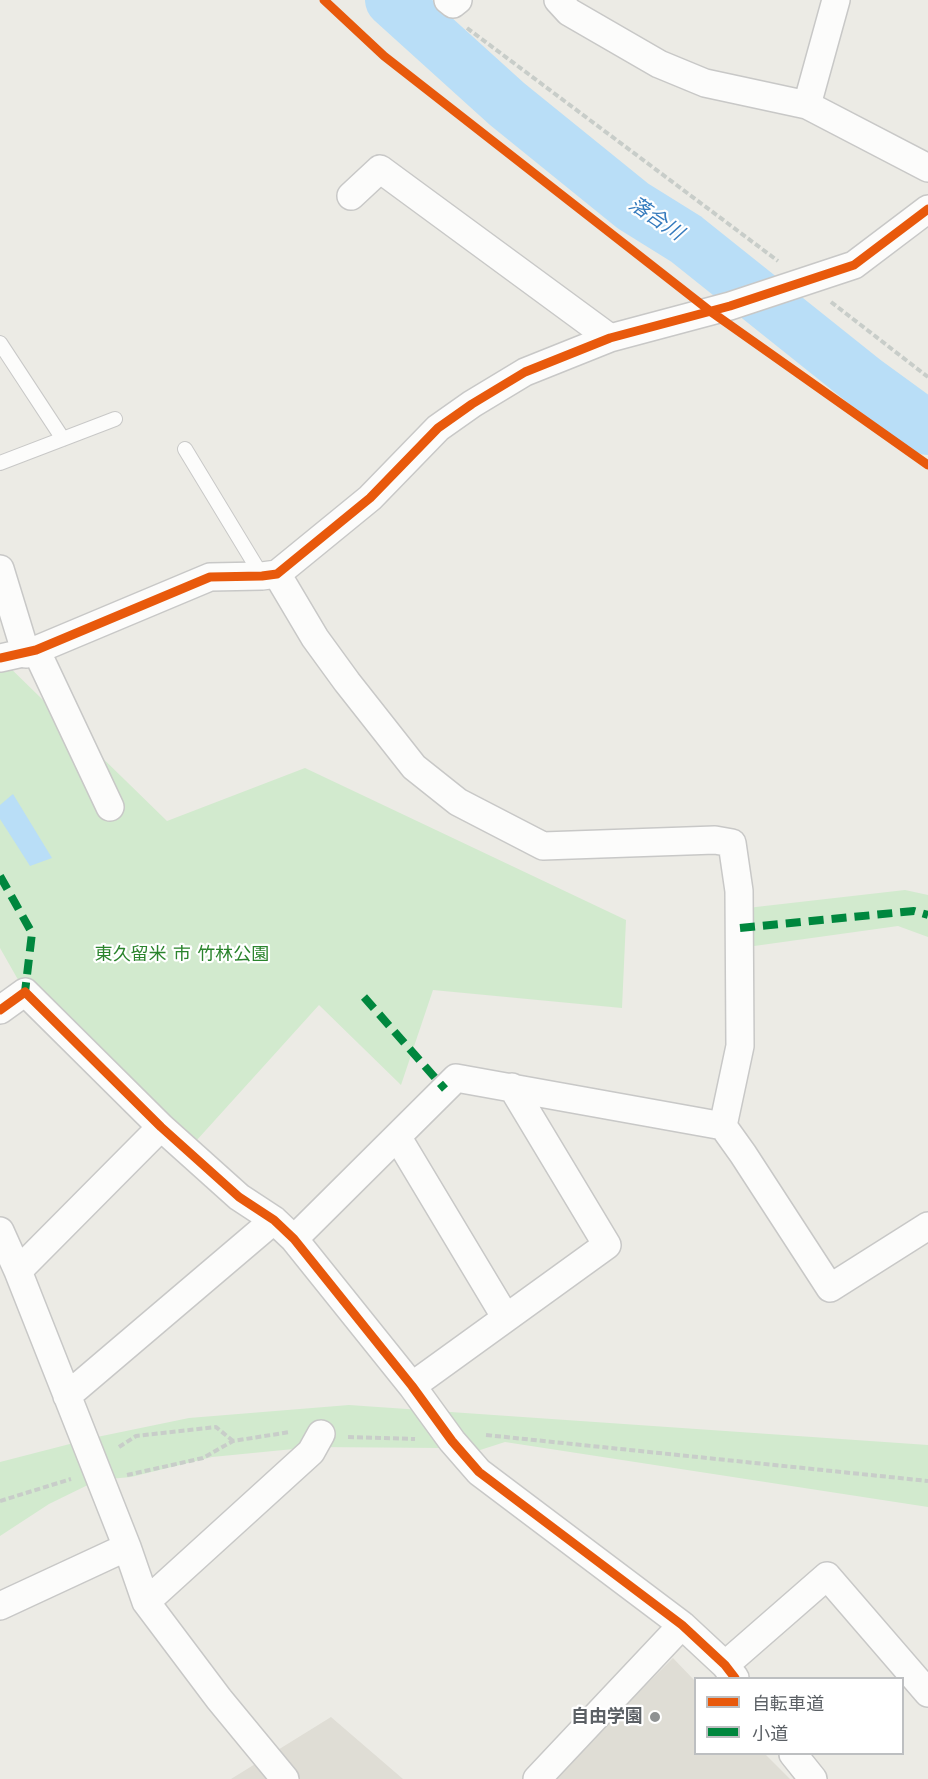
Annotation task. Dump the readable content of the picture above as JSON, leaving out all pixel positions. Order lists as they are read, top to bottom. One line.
{"water":["落合川"],"parks":["東久留米 市 竹林公園"],"places":["自由学園"],"legend":["自転車道","小道"]}
